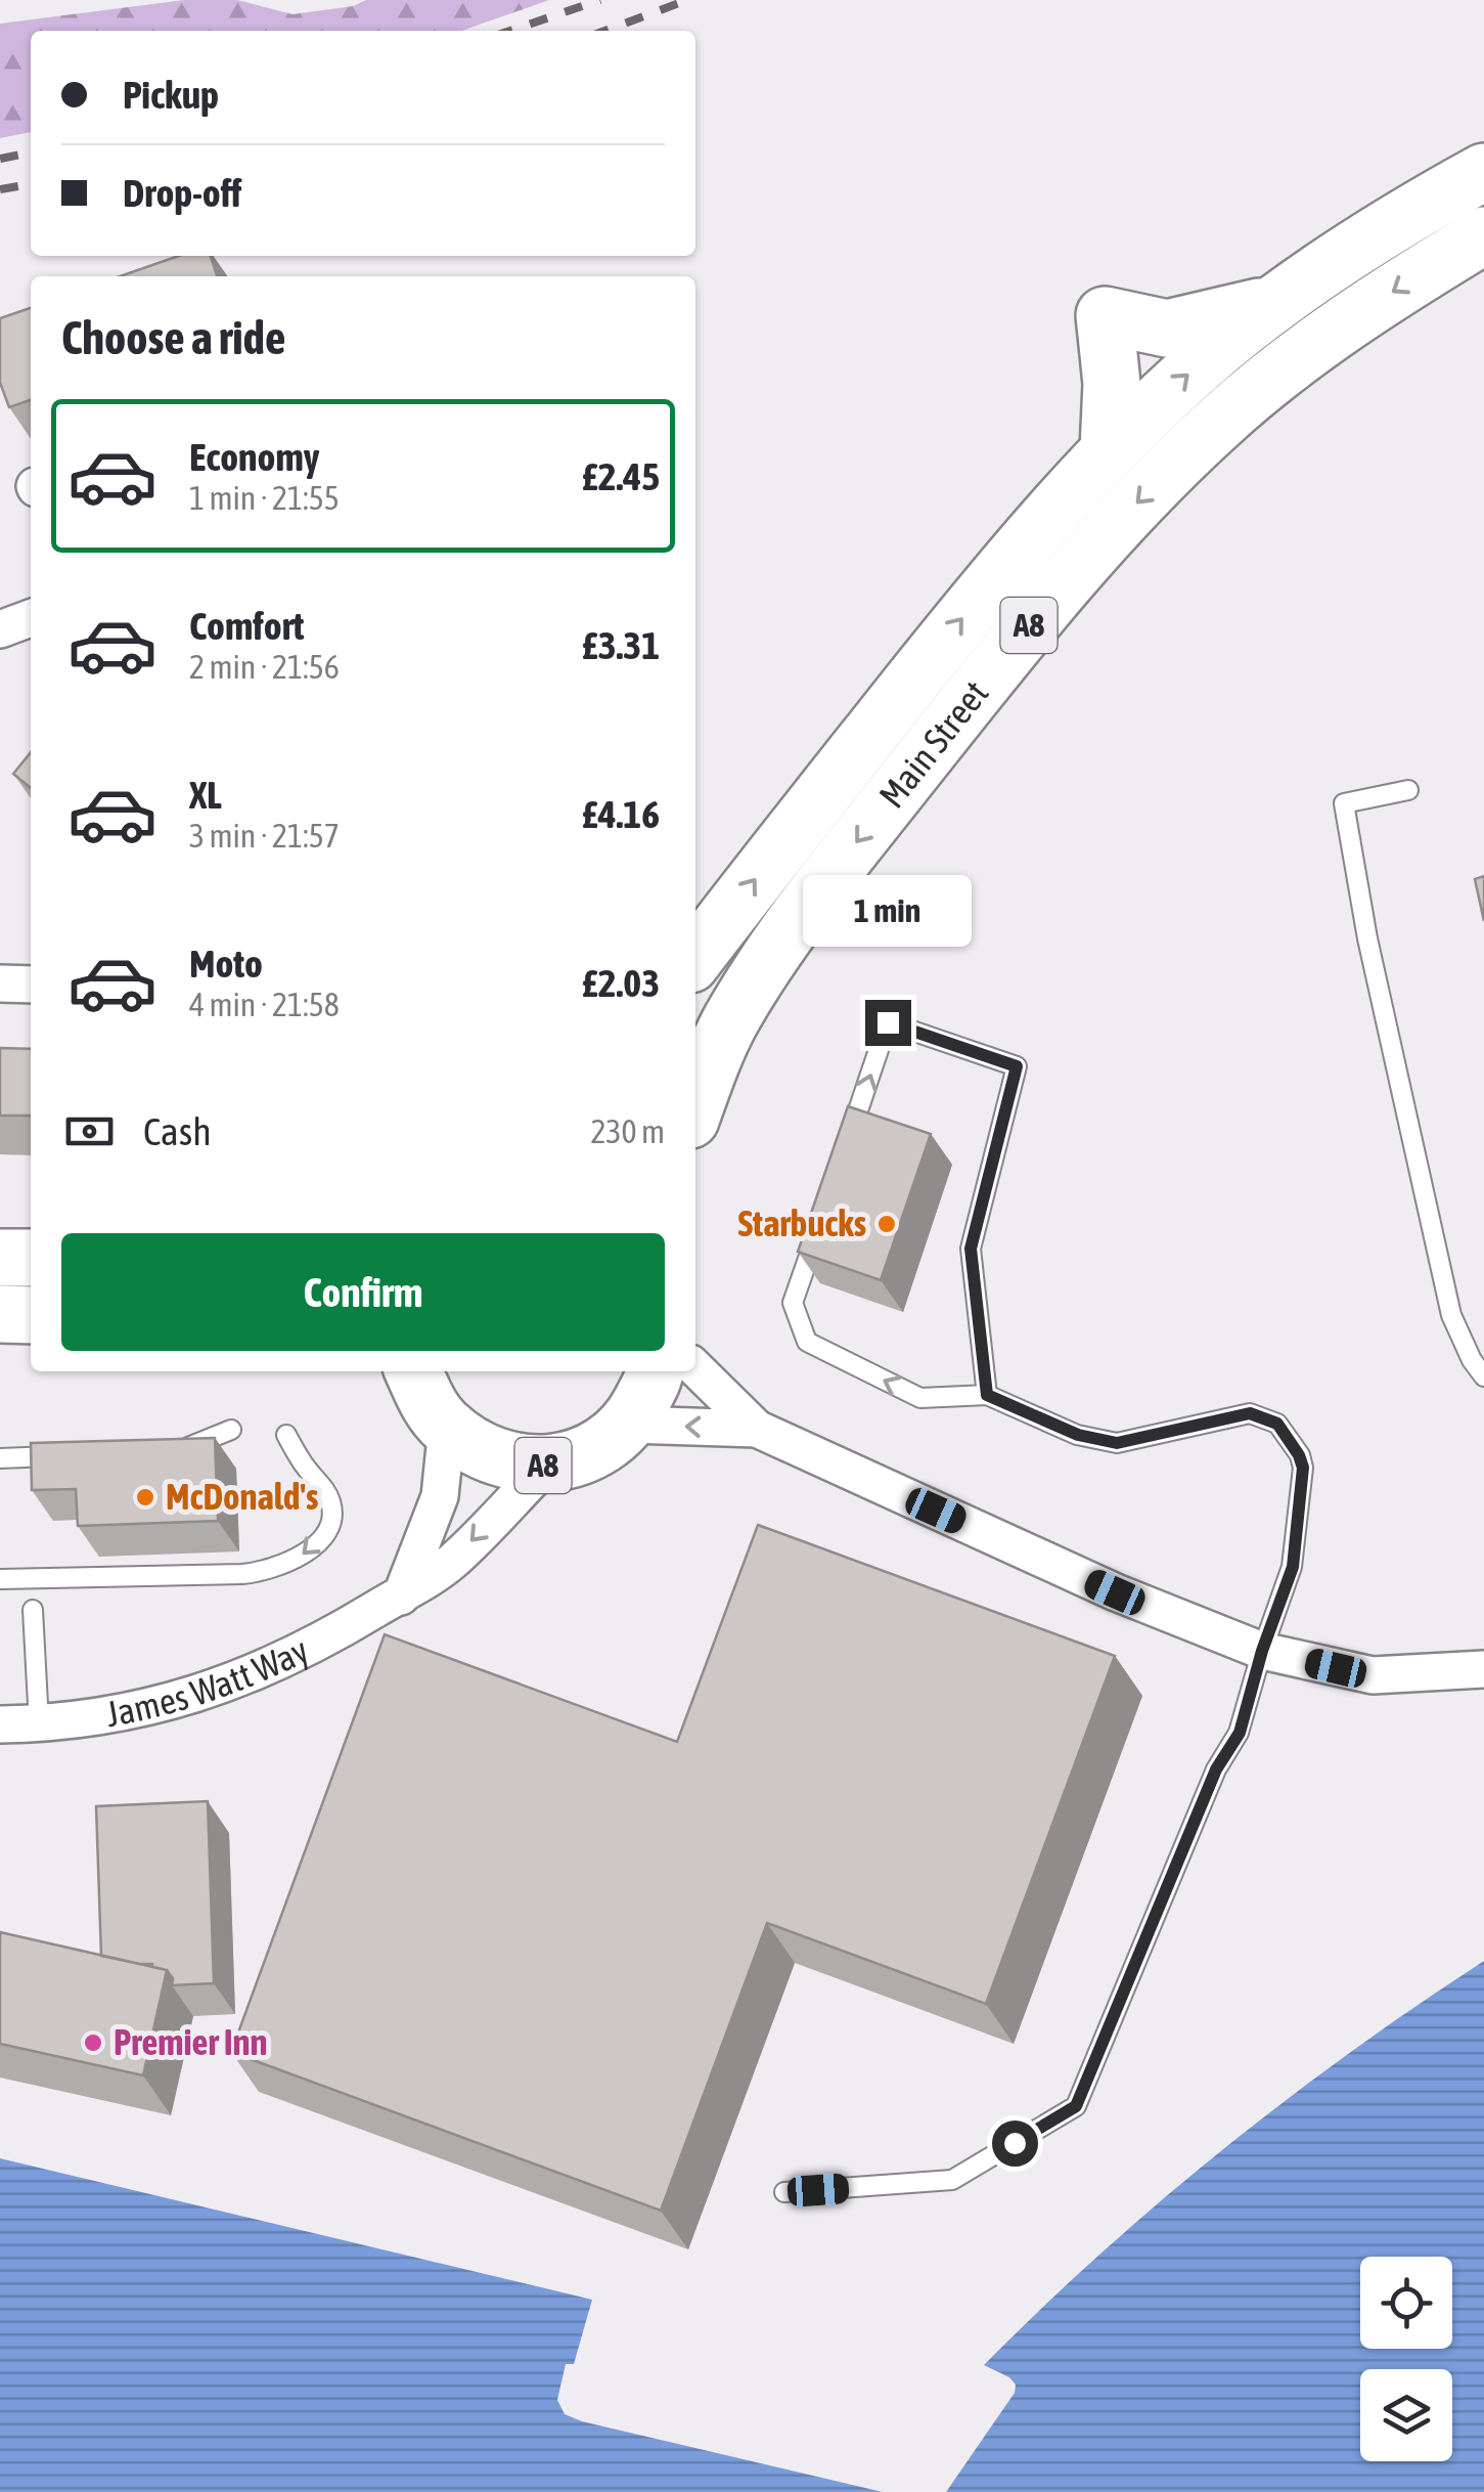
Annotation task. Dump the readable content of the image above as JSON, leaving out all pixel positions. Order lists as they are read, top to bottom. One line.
{"streets":{"highway":["A8","Main Street"],"street":["James Watt Way"]},"crossings":[["A8","James Watt Way"]],"places":["Starbucks","McDonald's","Premier Inn"],"page":{"banner":["Pickup","Drop-off"],"heading":"Choose a ride","list":[{"name":"Economy","note":"1 min · 21:55","value":"£2.45"},{"name":"Comfort","note":"2 min · 21:56","value":"£3.31"},{"name":"XL","note":"3 min · 21:57","value":"£4.16"},{"name":"Moto","note":"4 min · 21:58","value":"£2.03"}],"bubble":"1 min","pay":["Cash","230 m"],"buttons":"Confirm"}}
